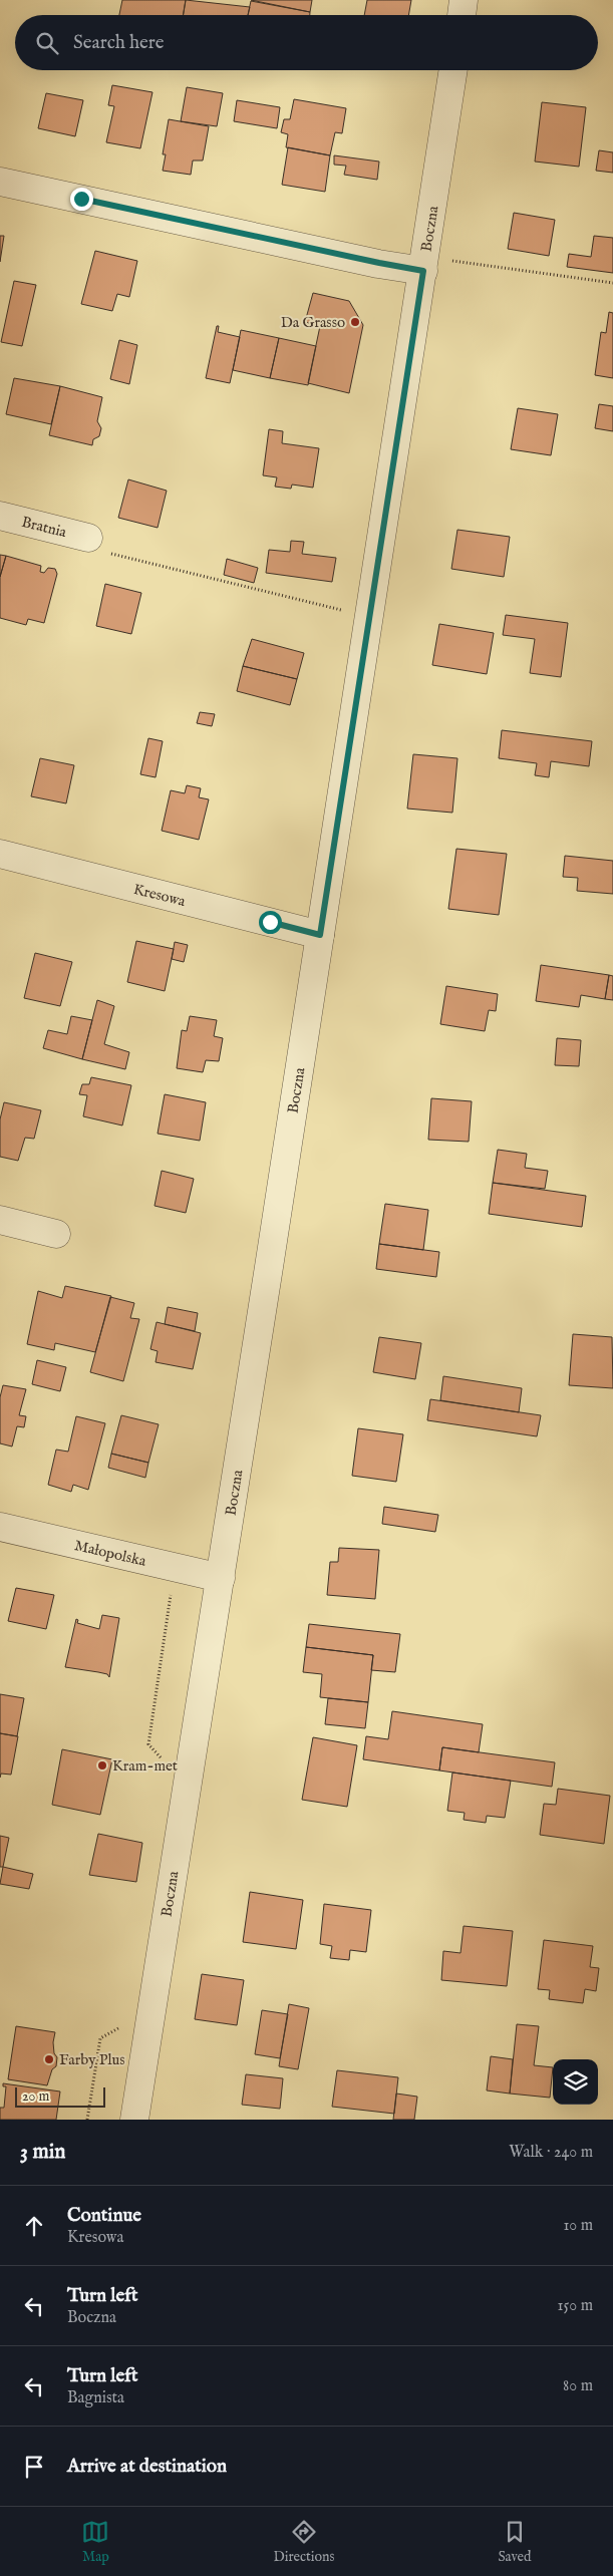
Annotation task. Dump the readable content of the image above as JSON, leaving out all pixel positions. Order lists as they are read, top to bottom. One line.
{"streets":{"street":["Boczna","Bratnia","Kresowa","Małopolska"]},"crossings":[["Boczna","Kresowa"],["Boczna","Małopolska"]],"places":["Da Grasso","Kram-met","Farby Plus"],"scale_bar":"20 m","page":{"search":"Search here","scale":"20 m","heading":["3 min","Walk · 240 m"],"list":[["Continue","Kresowa","10 m"],["Turn left","Boczna","150 m"],["Turn left","Bagnista","80 m"],"Arrive at destination"],"nav":["Map","Directions","Saved"]}}
